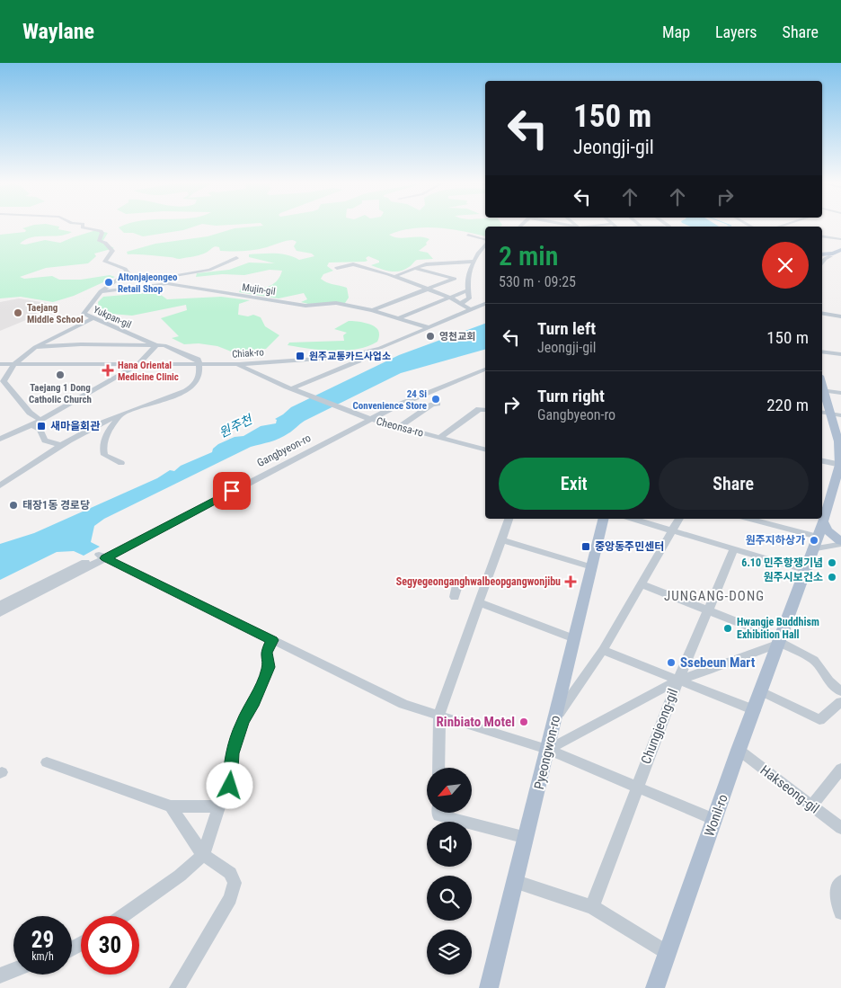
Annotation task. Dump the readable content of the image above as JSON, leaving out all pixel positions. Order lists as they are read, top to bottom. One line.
{"streets":{"main road":["Pyeongwon-ro","Wonil-ro"],"street":["Mujin-gil","Yukpan-gil","Chiak-ro","Cheonsa-ro","Gangbyeon-ro","Chungjeong-gil","Hakseong-gil"]},"crossings":[["Mujin-gil","Chiak-ro"],["Cheonsa-ro","Gangbyeon-ro"],["Hakseong-gil","Wonil-ro"]],"districts":["JUNGANG-DONG"],"water":["원주천"],"places":{"other":["Altonjajeongeo Retail Shop","Taejang Middle School","영천교회","Taejang 1 Dong Catholic Church","24 Si Convenience Store","태장1동 경로당","원주지하상가","6.10 민주항쟁기념","원주시보건소","Hwangje Buddhism Exhibition Hall","Ssebeun Mart","Rinbiato Motel"],"transit":["원주교통카드사업소","새마을회관","중앙동주민센터"],"health":["Hana Oriental Medicine Clinic","Segyegeonganghwalbeopgangwonjibu"]},"north":"bottom left","page":{"header":"Waylane","nav":["Map","Layers","Share"],"turn":["150 m","Jeongji-gil"],"heading":["2 min","530 m · 09:25"],"list":[{"name":"Turn left","note":"Jeongji-gil","value":"150 m"},{"name":"Turn right","note":"Gangbyeon-ro","value":"220 m"}],"buttons":["Exit","Share"],"speed":"29 km/h","limit":"30"}}
